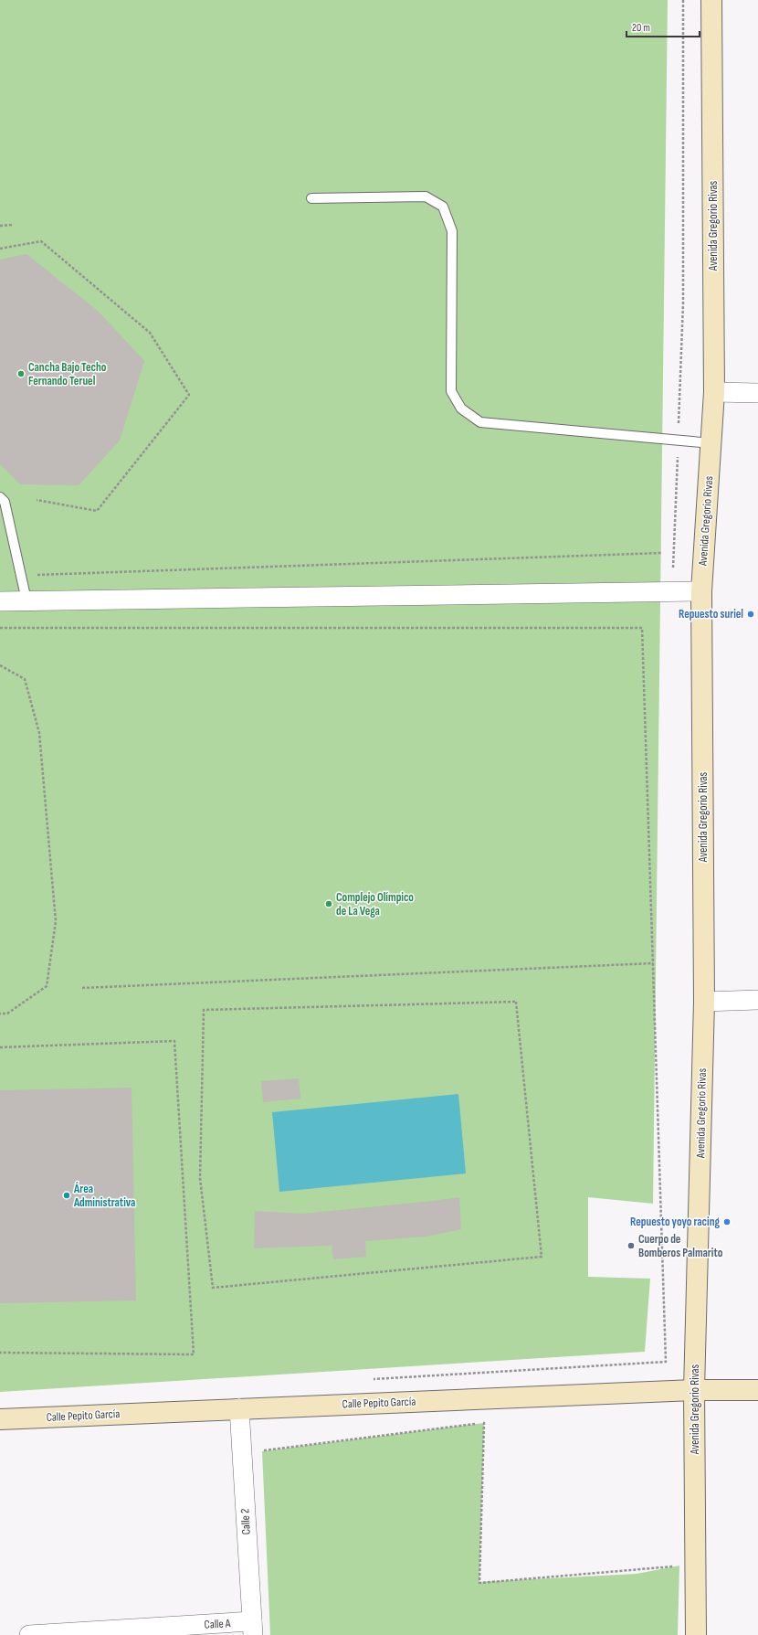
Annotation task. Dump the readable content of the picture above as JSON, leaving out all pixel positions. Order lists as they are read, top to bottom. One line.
{"streets":{"main road":["Avenida Gregorio Rivas","Calle Pepito García"],"street":["Calle 2","Calle A"]},"crossings":[["Avenida Gregorio Rivas","Calle Pepito García"],["Calle Pepito García","Calle 2"],["Calle 2","Calle A"]],"places":["Cancha Bajo Techo Fernando Teruel","Repuesto suriel","Complejo Olímpico de La Vega","Área Administrativa","Repuesto yoyo racing","Cuerpo de Bomberos Palmarito"],"scale_bar":"20 m"}
